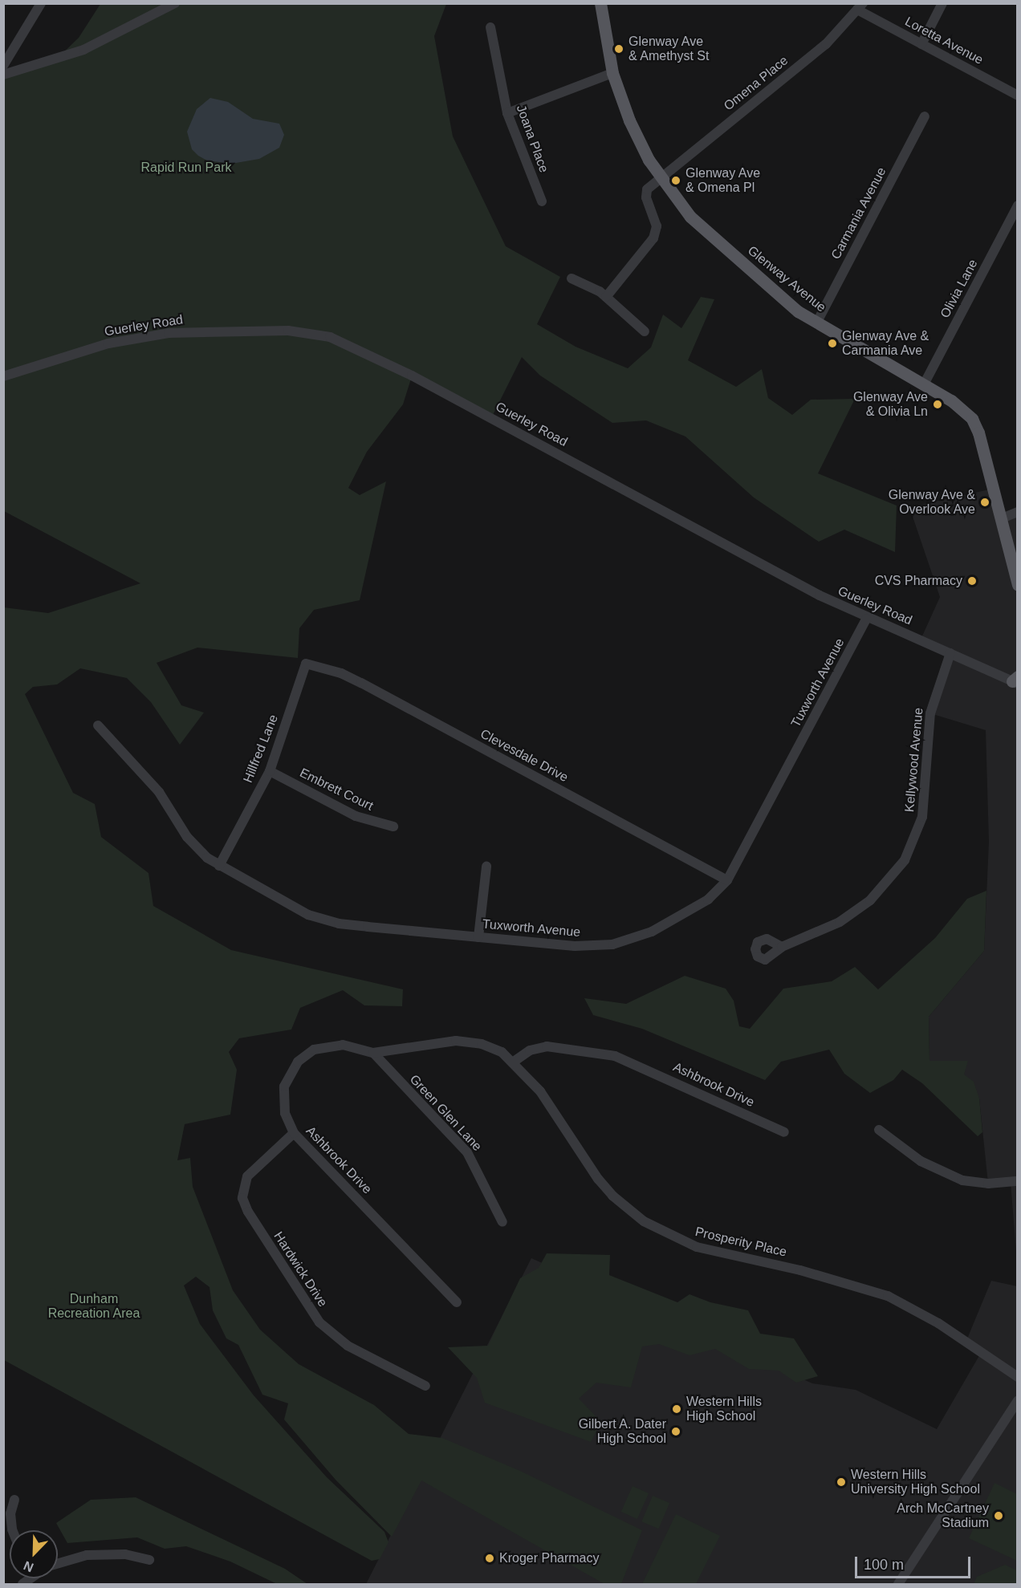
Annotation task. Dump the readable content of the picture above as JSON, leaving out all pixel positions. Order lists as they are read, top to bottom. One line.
{"streets":{"main road":["Glenway Avenue"],"street":["Loretta Avenue","Omena Place","Joana Place","Carmania Avenue","Olivia Lane","Guerley Road","Tuxworth Avenue","Hillfred Lane","Clevesdale Drive","Kellywood Avenue","Embrett Court","Ashbrook Drive","Green Glen Lane","Prosperity Place","Hardwick Drive"]},"crossings":[["Loretta Avenue","Omena Place"],["Omena Place","Glenway Avenue"],["Carmania Avenue","Glenway Avenue"],["Glenway Avenue","Olivia Lane"],["Guerley Road","Tuxworth Avenue"],["Guerley Road","Kellywood Avenue"],["Tuxworth Avenue","Hillfred Lane"],["Tuxworth Avenue","Clevesdale Drive"],["Hillfred Lane","Clevesdale Drive"],["Hillfred Lane","Embrett Court"],["Ashbrook Drive","Green Glen Lane"],["Ashbrook Drive","Prosperity Place"],["Ashbrook Drive","Hardwick Drive"]],"parks":["Rapid Run Park","Dunham Recreation Area"],"places":["Glenway Ave & Amethyst St","Glenway Ave & Omena Pl","Glenway Ave & Carmania Ave","Glenway Ave & Olivia Ln","Glenway Ave & Overlook Ave","CVS Pharmacy","Western Hills High School","Gilbert A. Dater High School","Western Hills University High School","Arch McCartney Stadium","Kroger Pharmacy"],"scale_bar":"100 m","north":"bottom left"}
